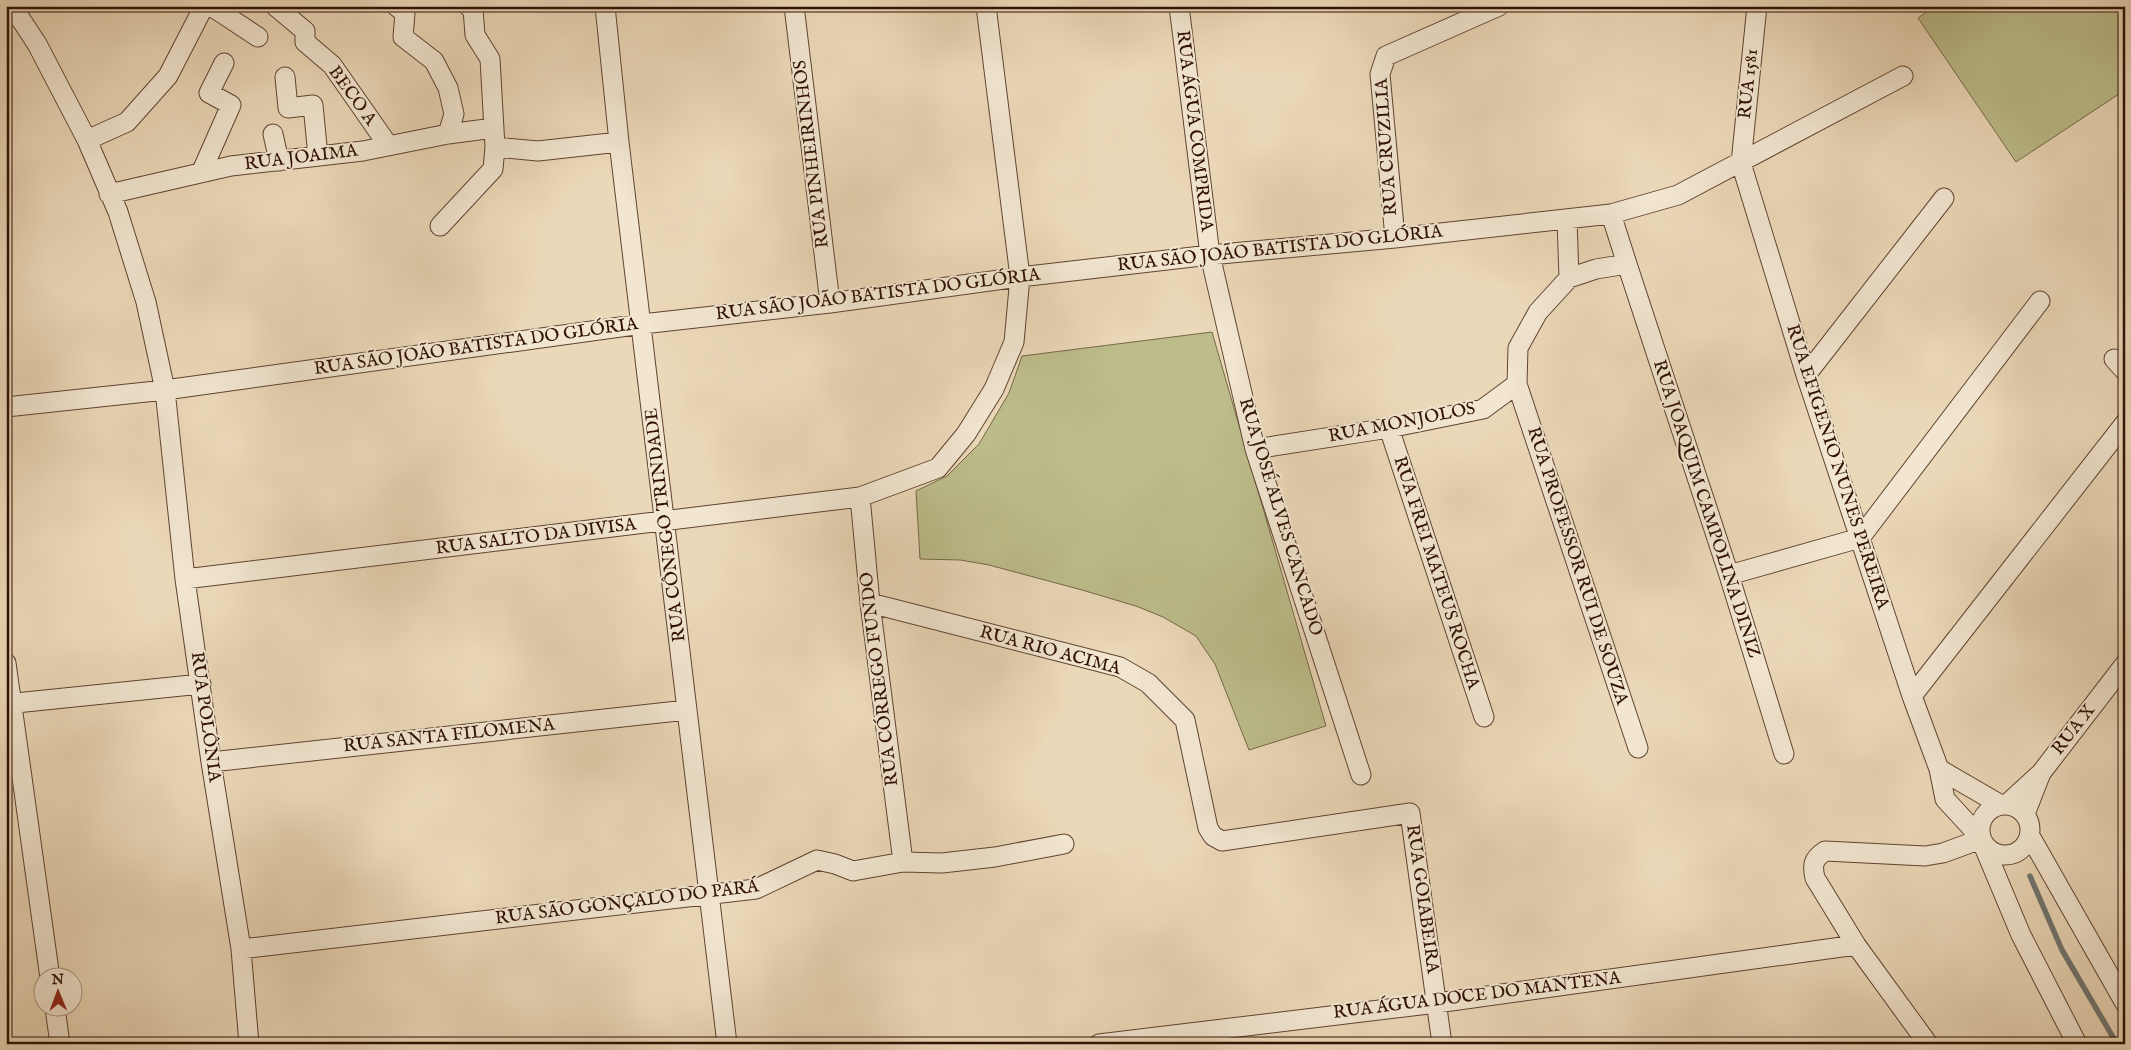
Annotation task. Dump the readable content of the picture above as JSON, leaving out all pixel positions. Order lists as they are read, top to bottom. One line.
{"streets":{"street":["RUA 1581","BECO A","RUA ÁGUA COMPRIDA","RUA CRUZILIA","RUA PINHEIRINHOS","RUA JOAIMA","RUA SÃO JOÃO BATISTA DO GLÓRIA","RUA MONJOLOS","RUA EFIGENIO NUNES PEREIRA","RUA JOAQUIM CAMPOLINA DINIZ","RUA JOSÉ ALVES CANCADO","RUA CÔNEGO TRINDADE","RUA SALTO DA DIVISA","RUA PROFESSOR RUI DE SOUZA","RUA FREI MATEUS ROCHA","RUA RIO ACIMA","RUA CÓRREGO FUNDO","RUA POLÔNIA","RUA X","RUA SANTA FILOMENA","RUA GOIABEIRA","RUA SÃO GONÇALO DO PARÁ","RUA ÁGUA DOCE DO MANTENA"]},"crossings":[["RUA 1581","RUA SÃO JOÃO BATISTA DO GLÓRIA"],["RUA 1581","RUA EFIGENIO NUNES PEREIRA"],["BECO A","RUA JOAIMA"],["RUA ÁGUA COMPRIDA","RUA SÃO JOÃO BATISTA DO GLÓRIA"],["RUA ÁGUA COMPRIDA","RUA JOSÉ ALVES CANCADO"],["RUA CRUZILIA","RUA SÃO JOÃO BATISTA DO GLÓRIA"],["RUA PINHEIRINHOS","RUA SÃO JOÃO BATISTA DO GLÓRIA"],["RUA JOAIMA","RUA POLÔNIA"],["RUA SÃO JOÃO BATISTA DO GLÓRIA","RUA EFIGENIO NUNES PEREIRA"],["RUA SÃO JOÃO BATISTA DO GLÓRIA","RUA JOSÉ ALVES CANCADO"],["RUA SÃO JOÃO BATISTA DO GLÓRIA","RUA CÔNEGO TRINDADE"],["RUA SÃO JOÃO BATISTA DO GLÓRIA","RUA SALTO DA DIVISA"],["RUA SÃO JOÃO BATISTA DO GLÓRIA","RUA POLÔNIA"],["RUA MONJOLOS","RUA JOSÉ ALVES CANCADO"],["RUA MONJOLOS","RUA PROFESSOR RUI DE SOUZA"],["RUA MONJOLOS","RUA FREI MATEUS ROCHA"],["RUA EFIGENIO NUNES PEREIRA","RUA X"],["RUA CÔNEGO TRINDADE","RUA SALTO DA DIVISA"],["RUA CÔNEGO TRINDADE","RUA SANTA FILOMENA"],["RUA CÔNEGO TRINDADE","RUA SÃO GONÇALO DO PARÁ"],["RUA SALTO DA DIVISA","RUA CÓRREGO FUNDO"],["RUA SALTO DA DIVISA","RUA POLÔNIA"],["RUA RIO ACIMA","RUA CÓRREGO FUNDO"],["RUA RIO ACIMA","RUA GOIABEIRA"],["RUA CÓRREGO FUNDO","RUA SÃO GONÇALO DO PARÁ"],["RUA POLÔNIA","RUA SANTA FILOMENA"],["RUA POLÔNIA","RUA SÃO GONÇALO DO PARÁ"],["RUA GOIABEIRA","RUA ÁGUA DOCE DO MANTENA"]],"north":"top"}
